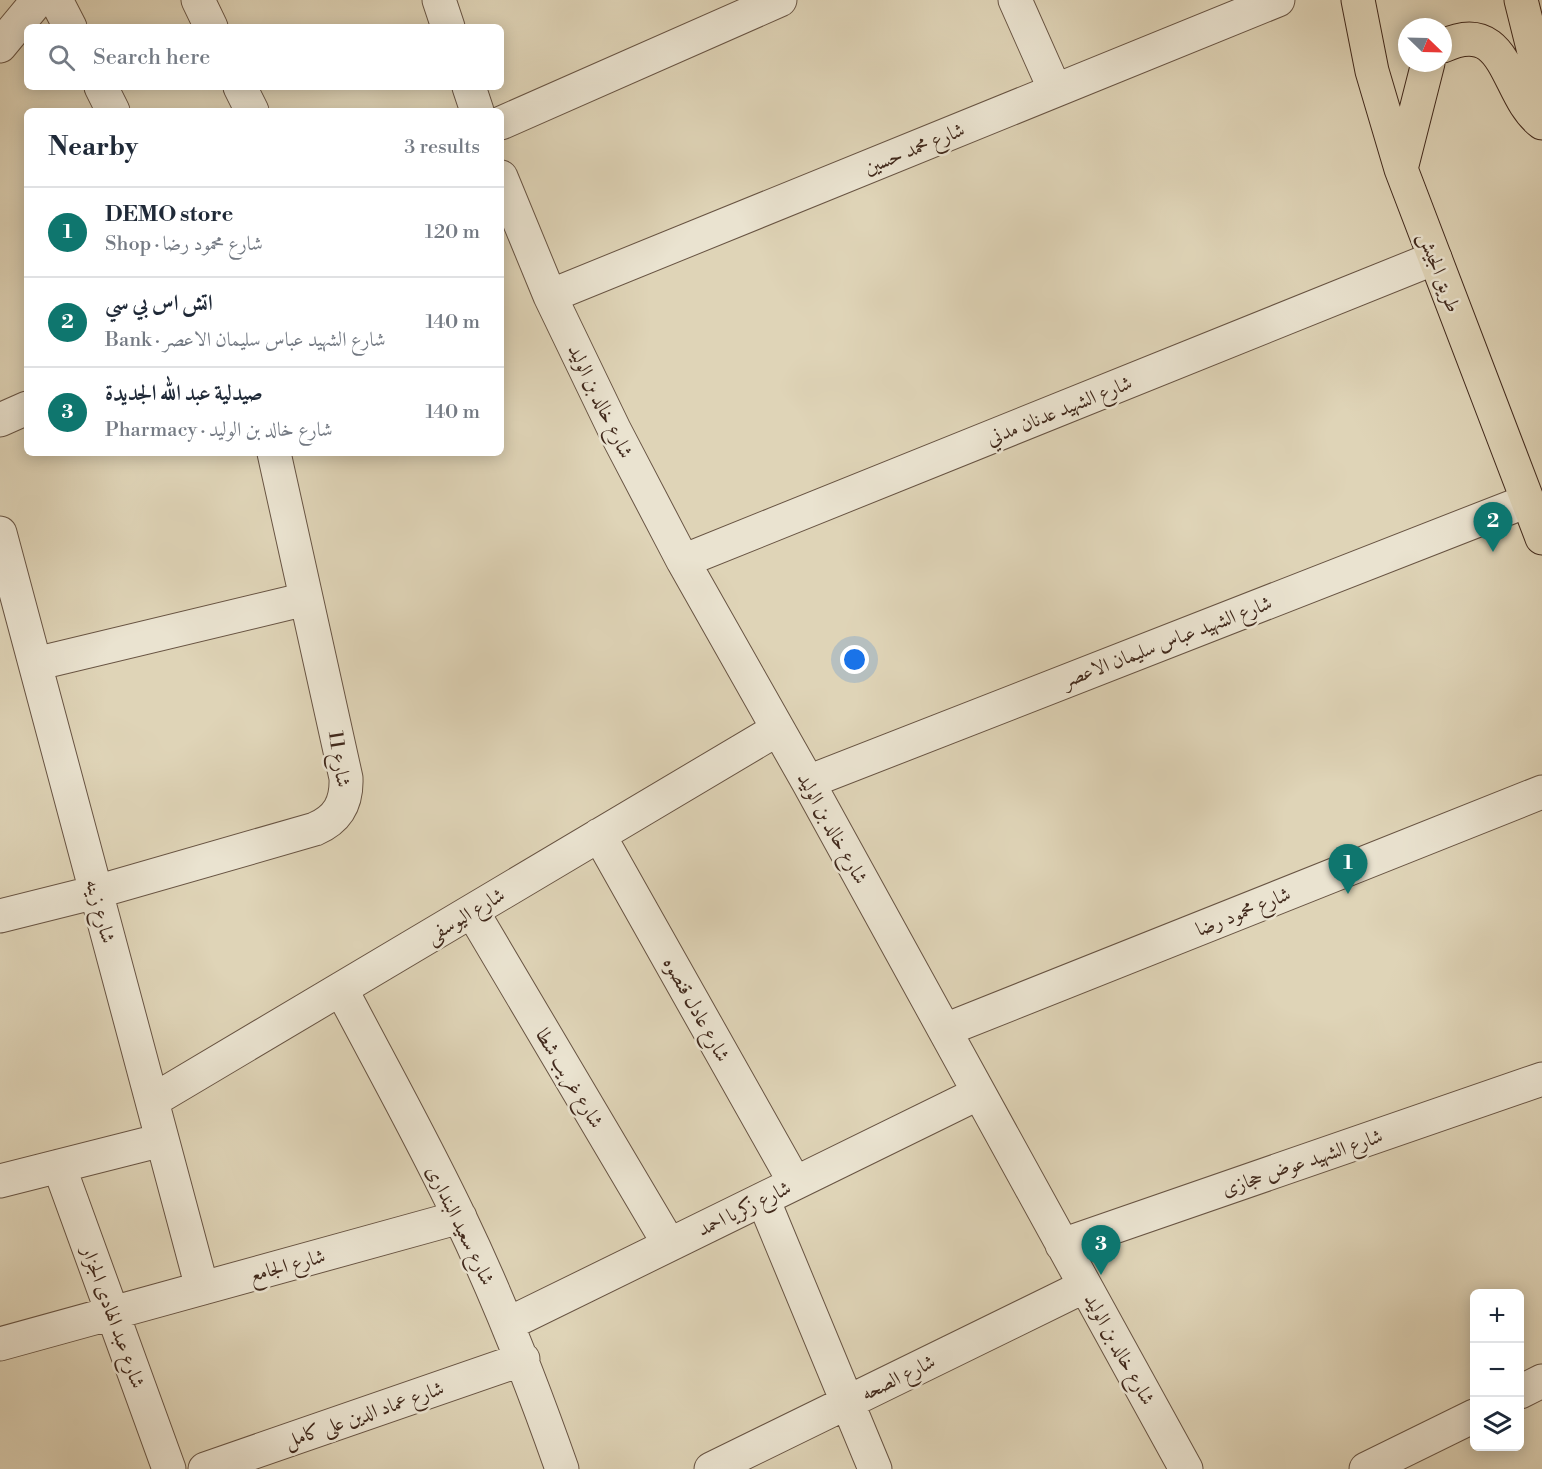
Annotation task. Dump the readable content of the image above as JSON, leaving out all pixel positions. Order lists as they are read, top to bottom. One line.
{"streets":{"highway":["طريق الجيش"],"street":["شارع محمد حسين","شارع خالد بن الوليد","شارع الشهيد عدنان مدني","شارع الشهيد عباس سليمان الاعصر","شارع 11","شارع زينه","شارع محمود رضا","شارع اليوسفى","شارع عادل قنصوه","شارع غريب شطا","شارع الشهيد عوض حجازى","شارع زكريا احمد","شارع سعيد البندارى","شارع الجامع","شارع عبد الهادى الجزار","شارع الصحه","شارع عماد الدين على كامل"]},"crossings":[["شارع محمد حسين","شارع خالد بن الوليد"],["طريق الجيش","شارع الشهيد عدنان مدني"],["طريق الجيش","شارع الشهيد عباس سليمان الاعصر"],["شارع خالد بن الوليد","شارع الشهيد عدنان مدني"],["شارع خالد بن الوليد","شارع الشهيد عباس سليمان الاعصر"],["شارع خالد بن الوليد","شارع محمود رضا"],["شارع خالد بن الوليد","شارع اليوسفى"],["شارع خالد بن الوليد","شارع الشهيد عوض حجازى"],["شارع خالد بن الوليد","شارع زكريا احمد"],["شارع خالد بن الوليد","شارع الصحه"],["شارع 11","شارع زينه"],["شارع زينه","شارع اليوسفى"],["شارع زينه","شارع الجامع"],["شارع اليوسفى","شارع عادل قنصوه"],["شارع اليوسفى","شارع غريب شطا"],["شارع اليوسفى","شارع سعيد البندارى"],["شارع عادل قنصوه","شارع زكريا احمد"],["شارع غريب شطا","شارع زكريا احمد"],["شارع زكريا احمد","شارع سعيد البندارى"],["شارع سعيد البندارى","شارع الجامع"],["شارع سعيد البندارى","شارع عماد الدين على كامل"],["شارع الجامع","شارع عبد الهادى الجزار"]],"north":"bottom right","page":{"search":"Search here","heading":["Nearby","3 results"],"list":[{"mark":"1","name":"DEMO store","note":"Shop · شارع محمود رضا","value":"120 m"},{"mark":"2","name":"اتش اس بي سي","note":"Bank · شارع الشهيد عباس سليمان الاعصر","value":"140 m"},{"mark":"3","name":"صيدلية عبد الله الجديدة","note":"Pharmacy · شارع خالد بن الوليد","value":"140 m"}],"pins":["2","1","3"],"map_buttons":["+","−"]}}
